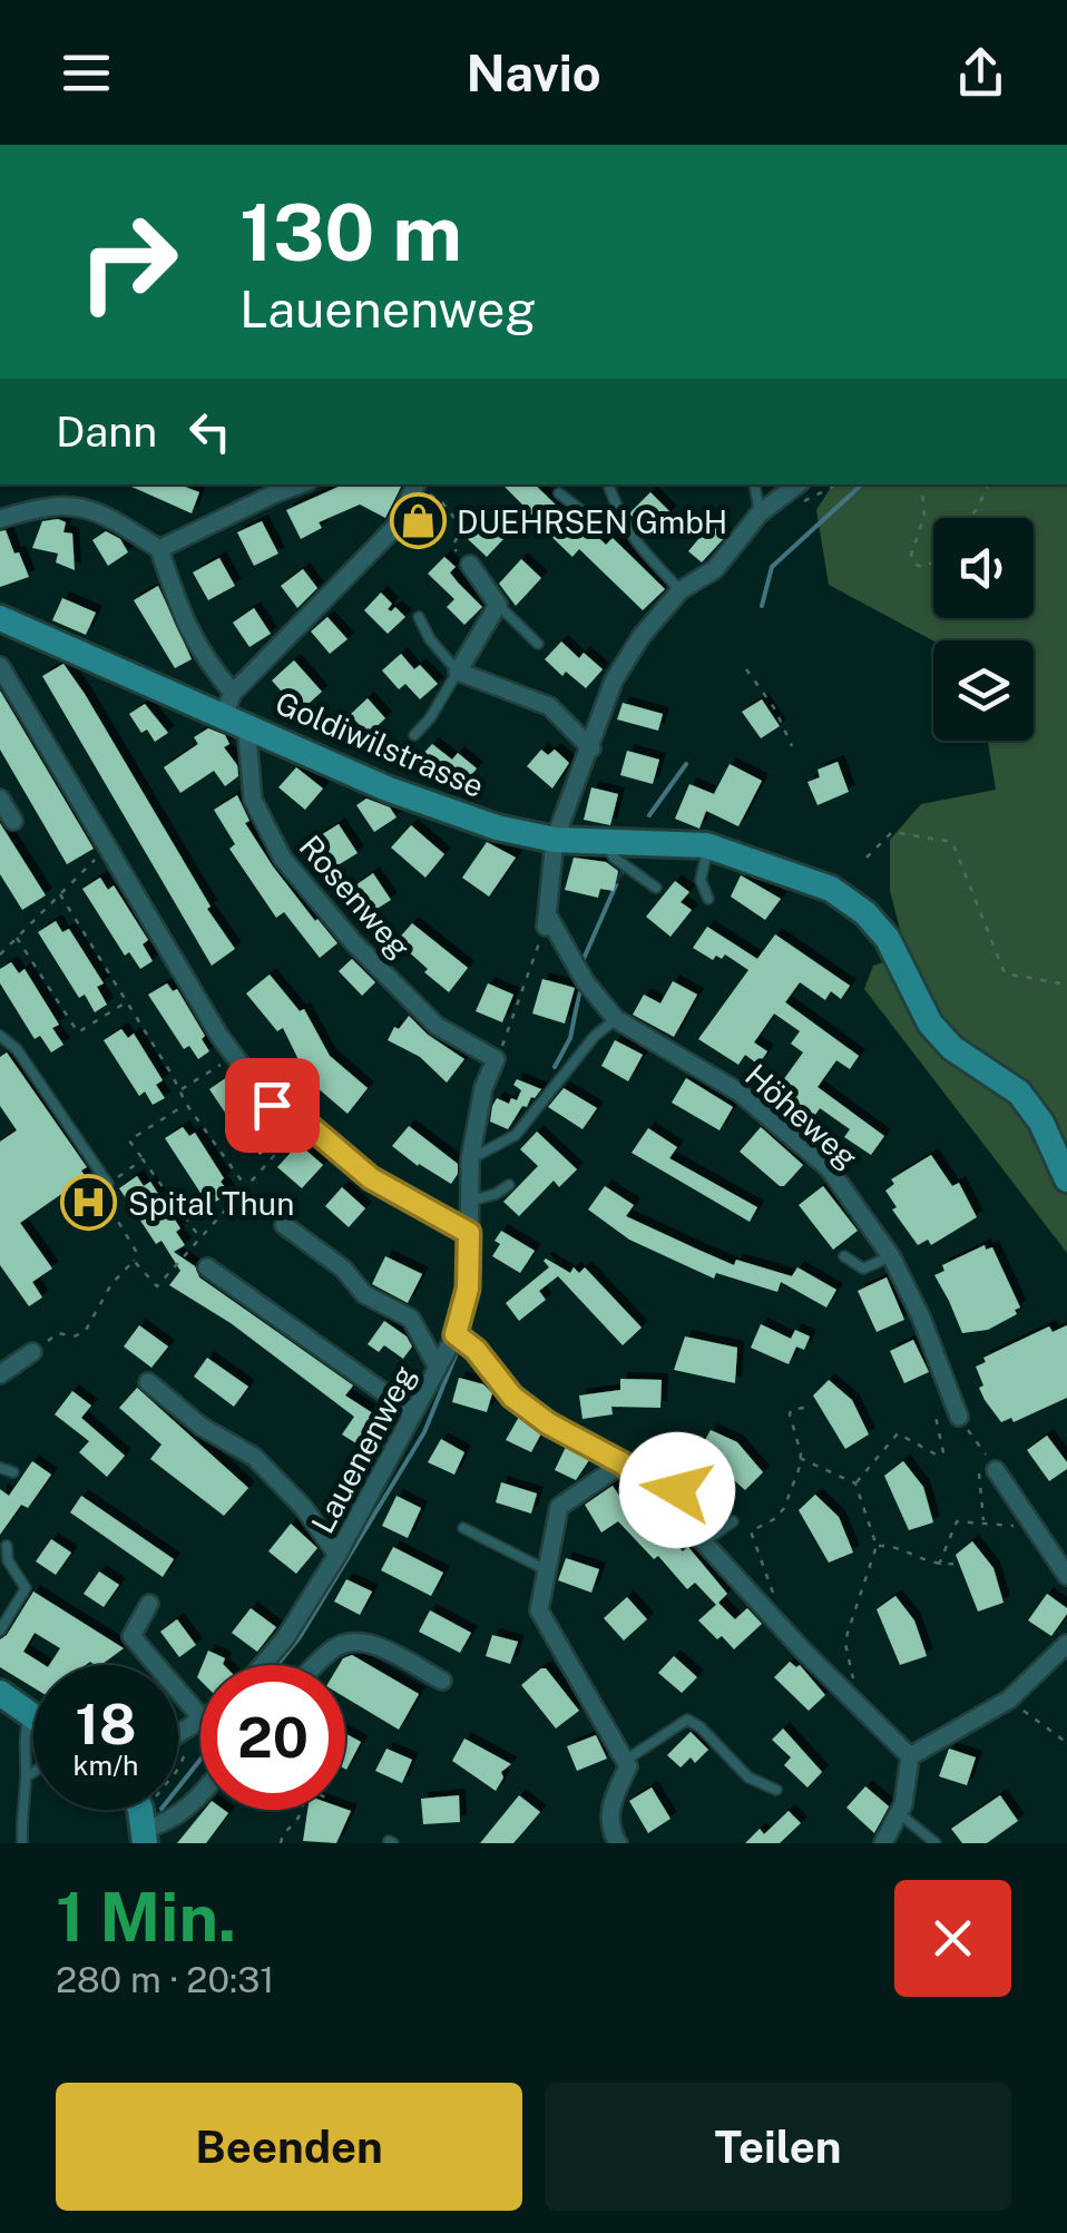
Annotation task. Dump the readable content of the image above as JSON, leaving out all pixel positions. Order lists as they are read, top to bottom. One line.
{"streets":{"street":["Goldiwilstrasse","Rosenweg","Höheweg","Lauenenweg"]},"crossings":[["Goldiwilstrasse","Rosenweg"],["Goldiwilstrasse","Höheweg"],["Rosenweg","Lauenenweg"]],"places":{"shop":["DUEHRSEN GmbH"],"hospital":["Spital Thun"]},"page":{"header":"Navio","turn":["130 m","Lauenenweg"],"then":"Dann","speed":"18 km/h","limit":"20","heading":["1 Min.","280 m · 20:31"],"buttons":["Beenden","Teilen"]}}
